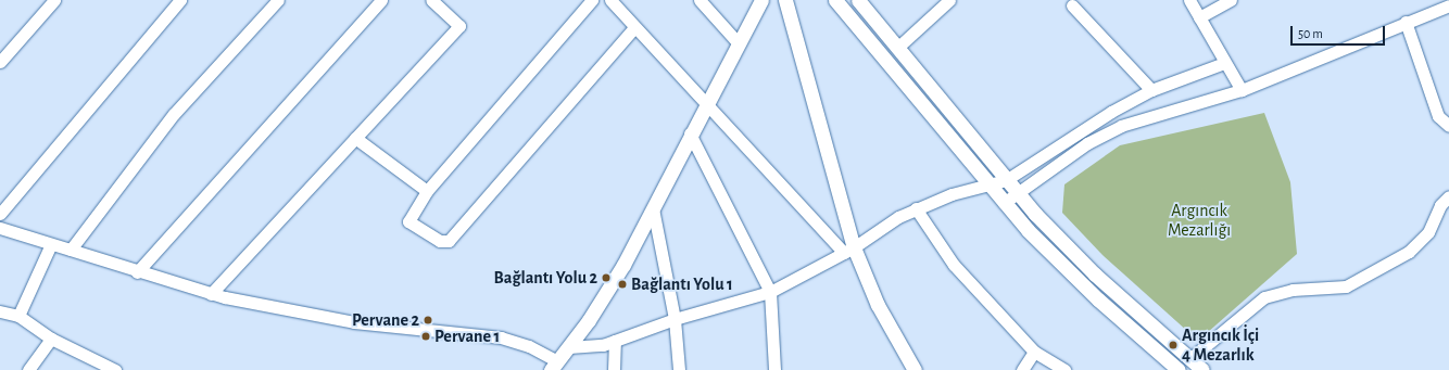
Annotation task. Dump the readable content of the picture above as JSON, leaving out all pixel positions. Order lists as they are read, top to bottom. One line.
{"parks":["Argıncık Mezarlığı"],"places":["Bağlantı Yolu 2","Bağlantı Yolu 1","Pervane 2","Pervane 1","Argıncık İçi 4 Mezarlık"],"scale_bar":"50 m"}
